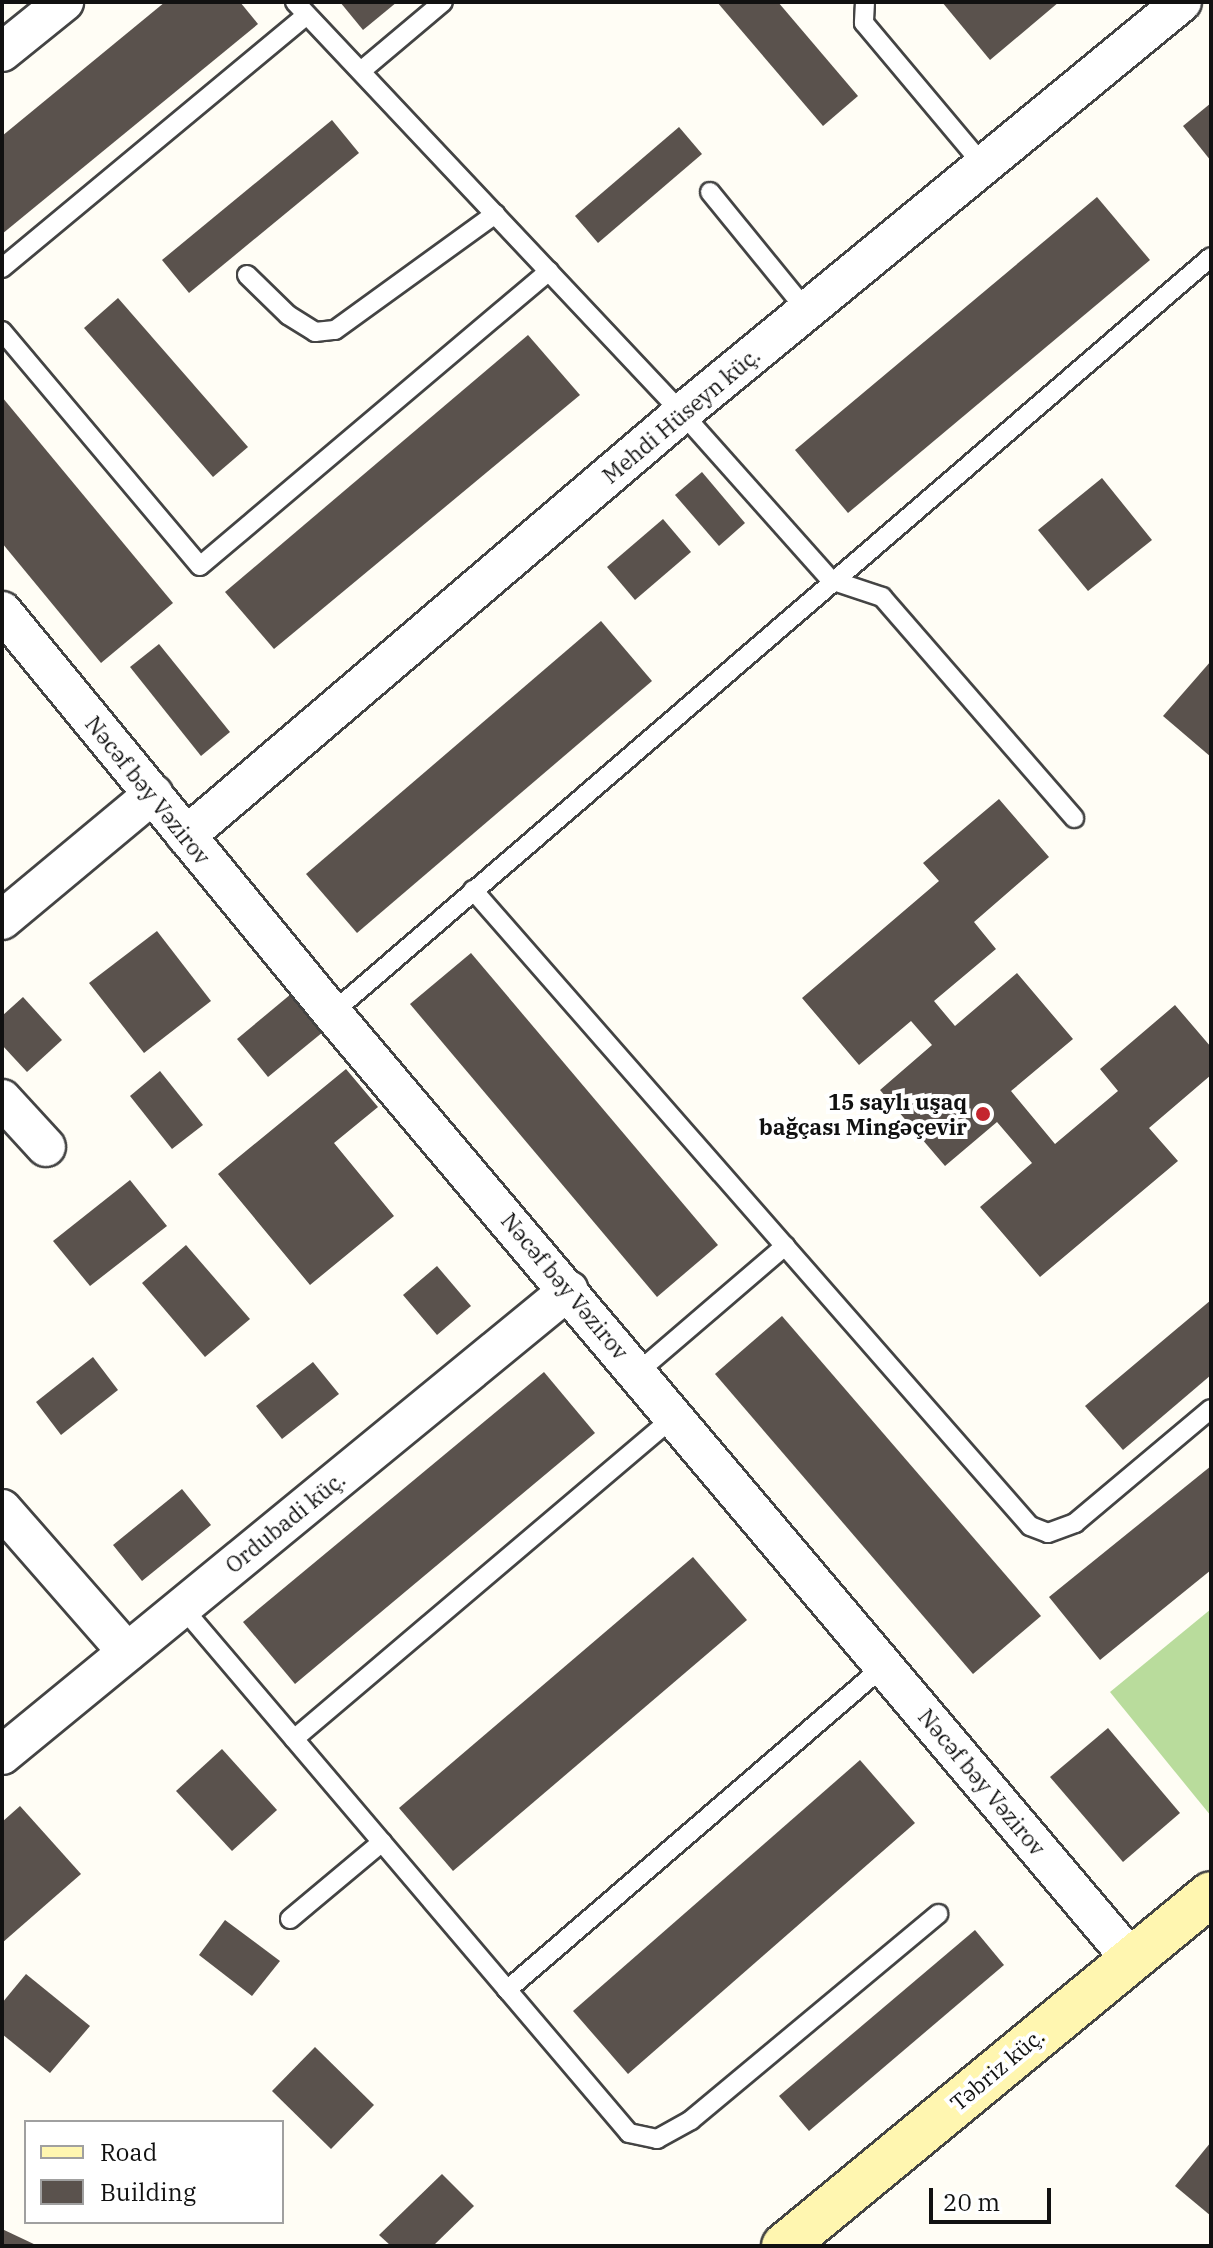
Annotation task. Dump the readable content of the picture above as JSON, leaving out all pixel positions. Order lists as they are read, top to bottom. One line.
{"streets":{"main road":["Təbriz küç."],"street":["Mehdi Hüseyn küç.","Nəcəf bəy Vəzirov","Ordubadi küç."]},"crossings":[["Mehdi Hüseyn küç.","Nəcəf bəy Vəzirov"],["Nəcəf bəy Vəzirov","Ordubadi küç."],["Nəcəf bəy Vəzirov","Təbriz küç."]],"places":["15 saylı uşaq bağçası Mingəçevir"],"legend":["Road","Building"],"scale_bar":"20 m"}
